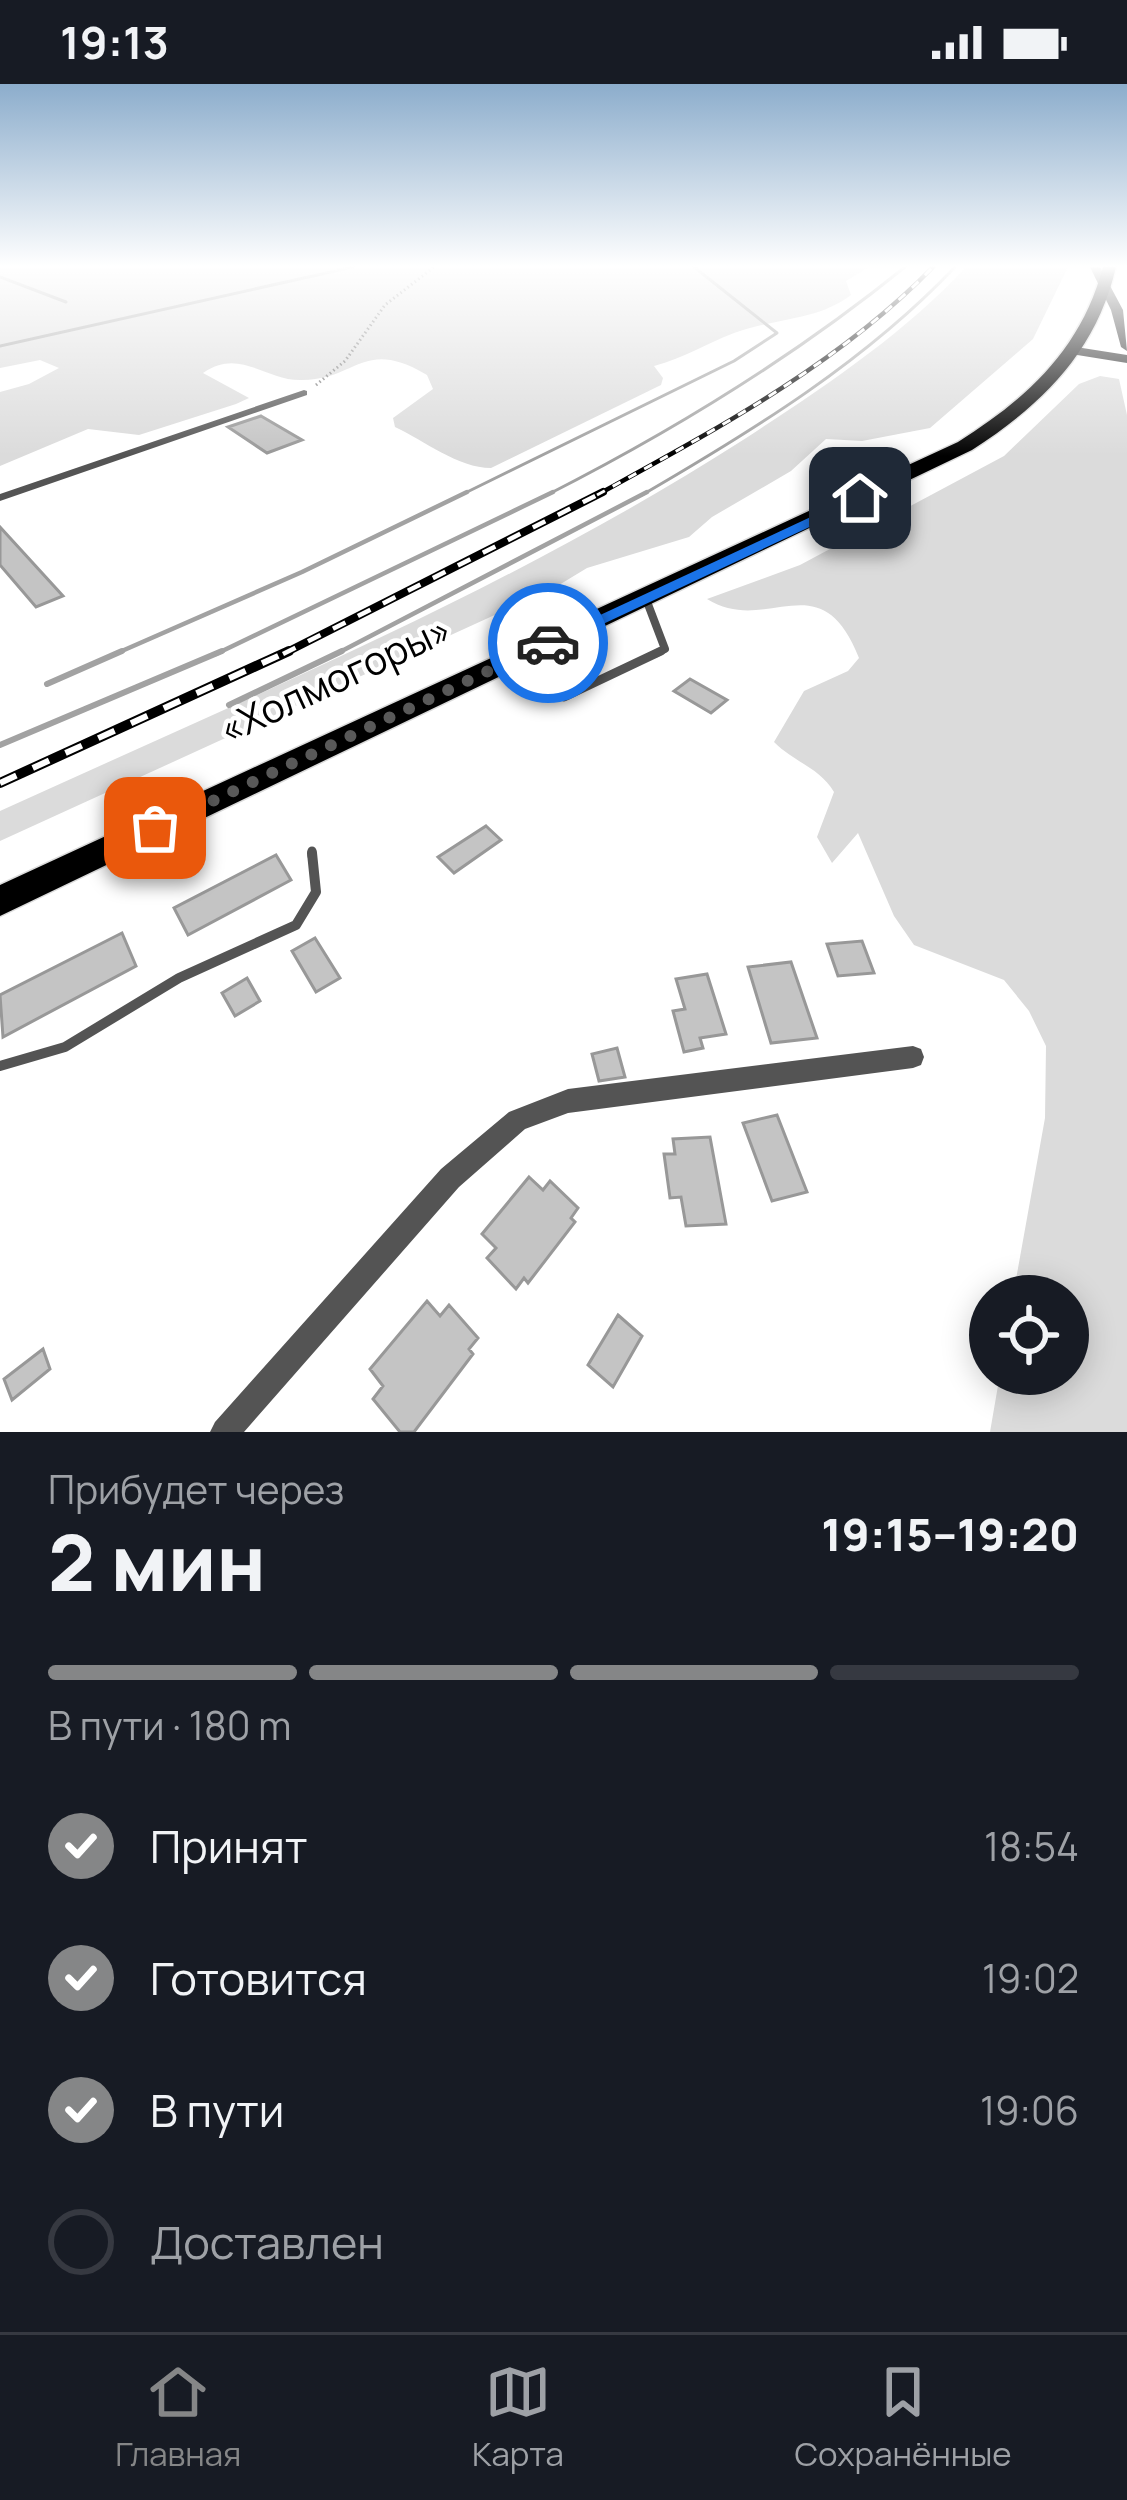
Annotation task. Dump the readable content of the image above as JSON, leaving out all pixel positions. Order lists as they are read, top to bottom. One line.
{"streets":{"highway":["«Холмогоры»"]},"page":{"status":"19:13","heading":["2 мин","Прибудет через","19:15–19:20"],"bar":"В пути · 180 m","list":[["Принят","18:54"],["Готовится","19:02"],["В пути","19:06"],"Доставлен"],"tabs":["Главная","Карта","Сохранённые"]}}
